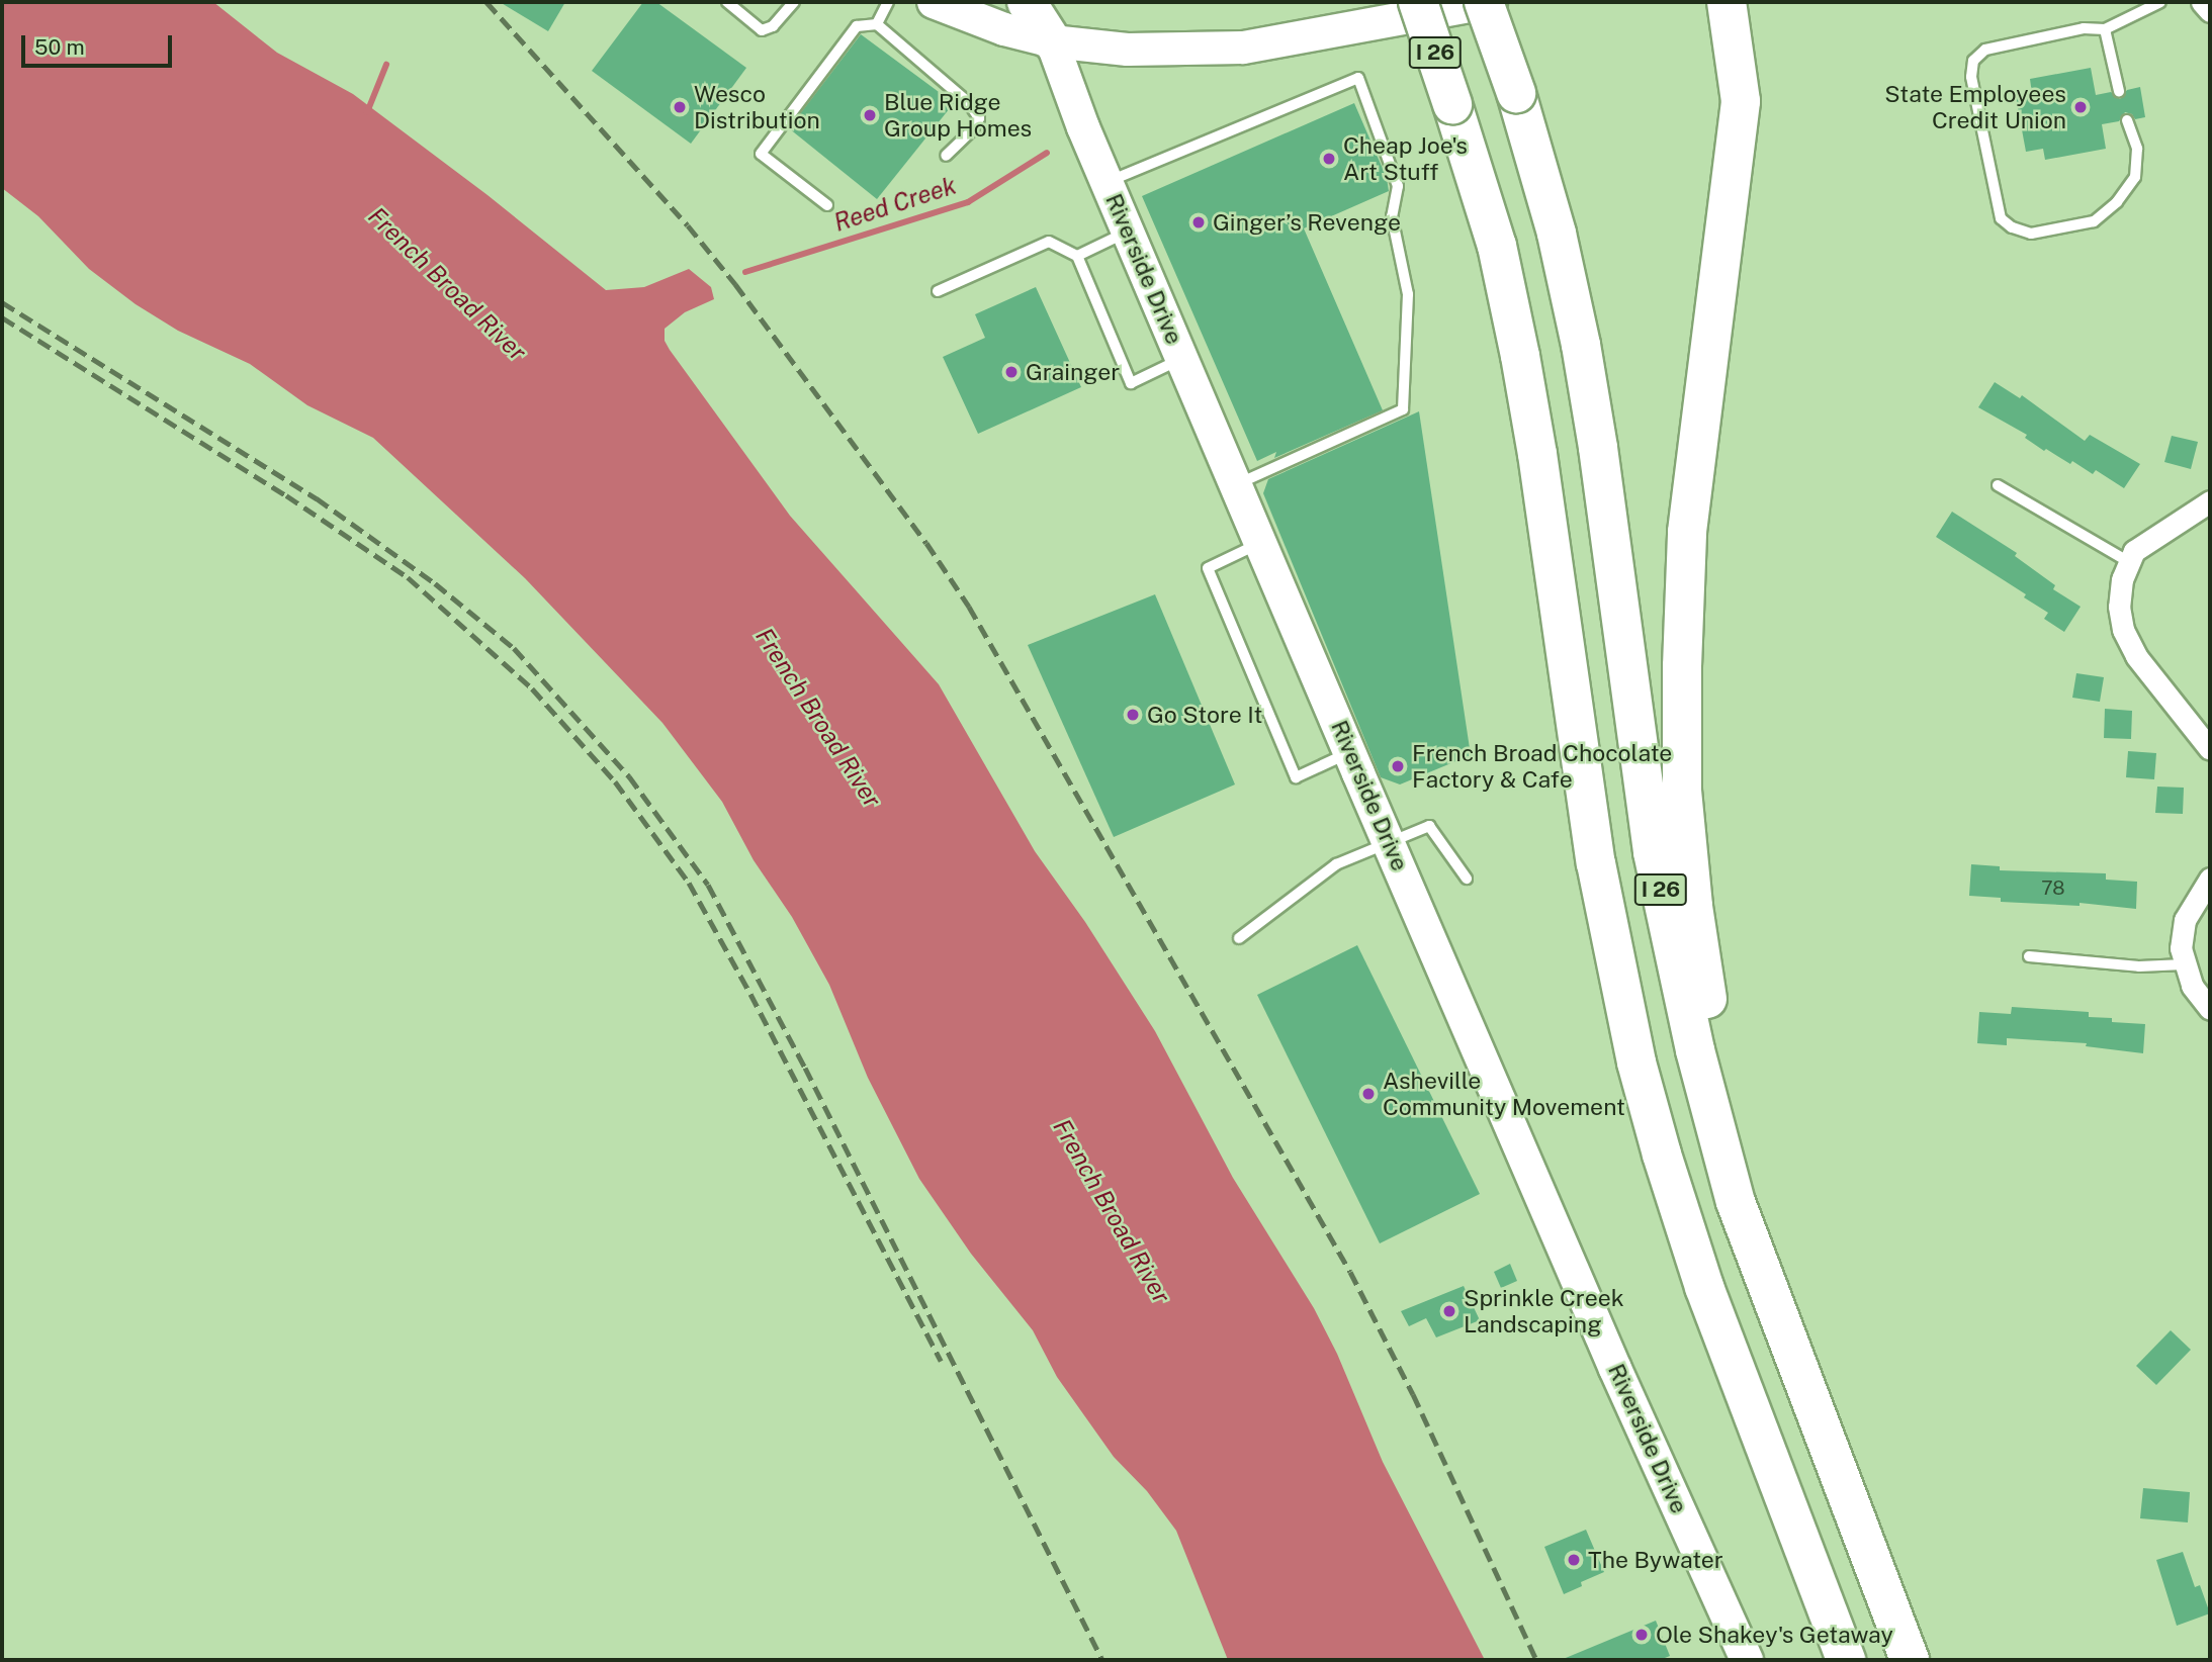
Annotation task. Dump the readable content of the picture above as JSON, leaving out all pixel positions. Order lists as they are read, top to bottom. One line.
{"streets":{"highway":["I 26"],"main road":["Riverside Drive"]},"water":["Reed Creek","French Broad River"],"places":["Wesco Distribution","State Employees Credit Union","Blue Ridge Group Homes","Cheap Joe's Art Stuff","Ginger’s Revenge","Grainger","Go Store It","French Broad Chocolate Factory & Cafe","Asheville Community Movement","Sprinkle Creek Landscaping","The Bywater","Ole Shakey's Getaway"],"house_numbers":["78"],"scale_bar":"50 m"}
